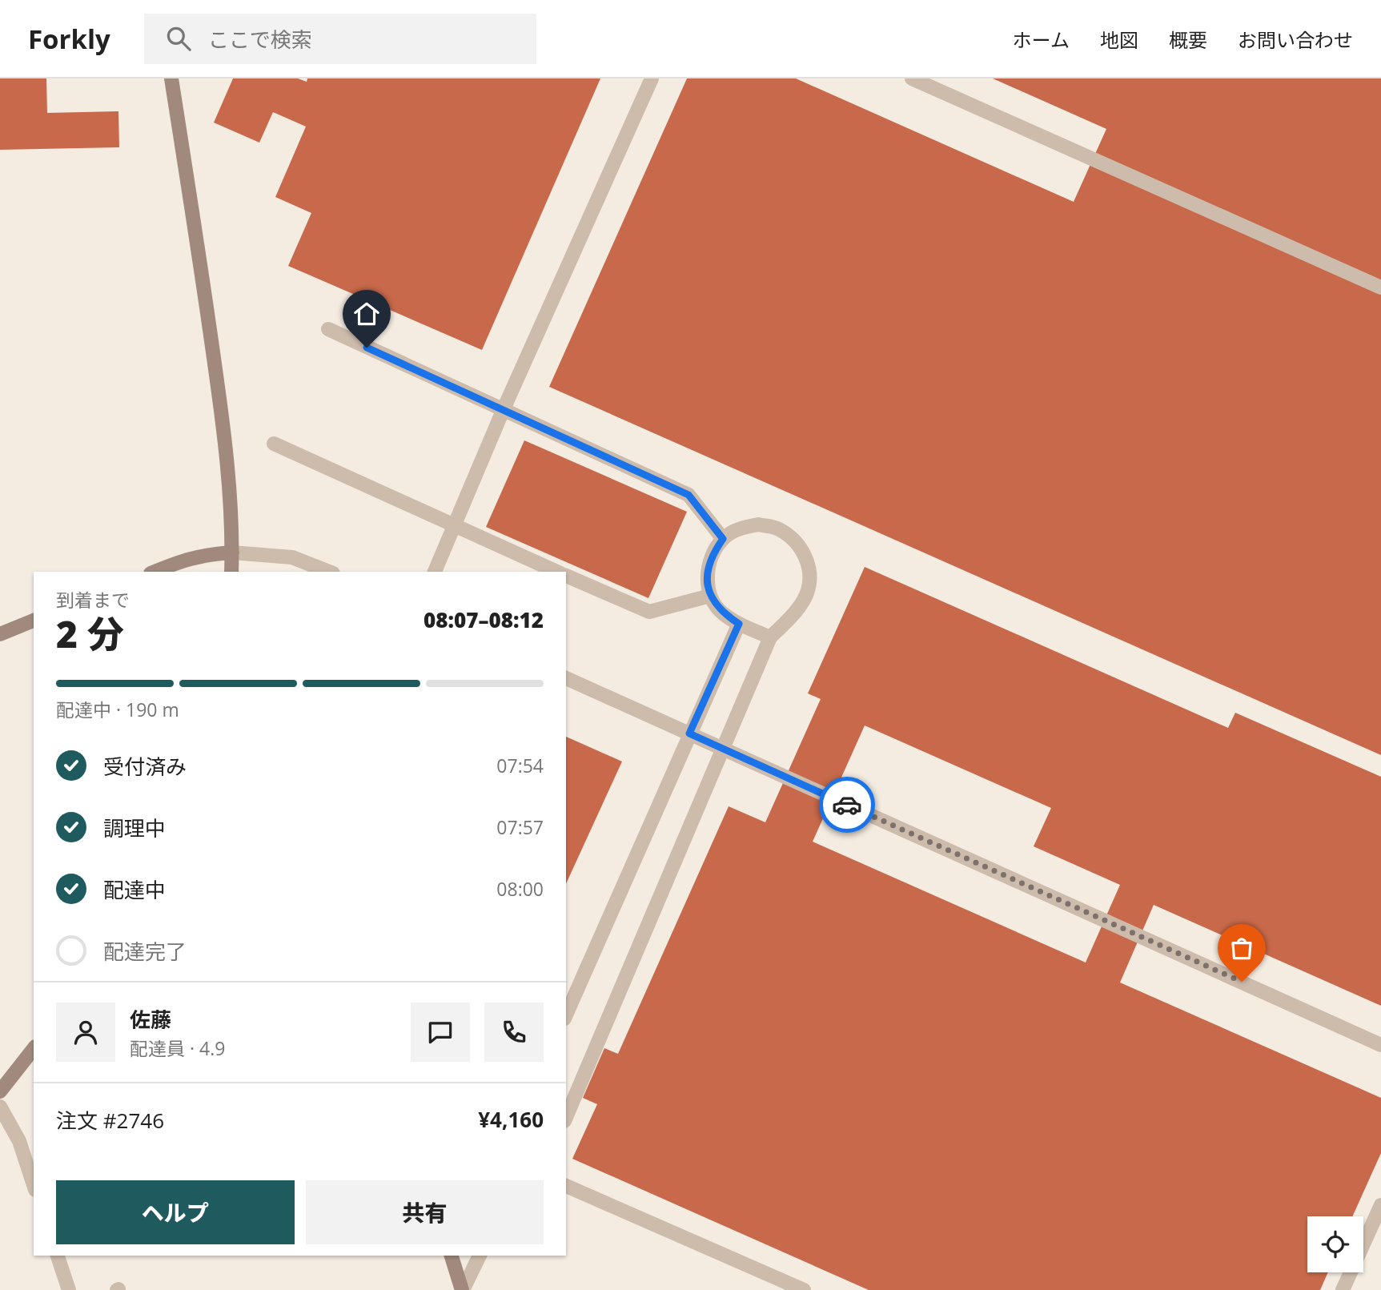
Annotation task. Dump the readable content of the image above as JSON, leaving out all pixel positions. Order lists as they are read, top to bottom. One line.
{"page":{"header":"Forkly","search":"ここで検索","nav":["ホーム","地図","概要","お問い合わせ"],"heading":["2 分","到着まで","08:07–08:12"],"panel":["佐藤","配達員 · 4.9","注文 #2746","¥4,160"],"bar":"配達中 · 190 m","list":[["受付済み","07:54"],["調理中","07:57"],["配達中","08:00"],"配達完了"],"buttons":["ヘルプ","共有"]}}
